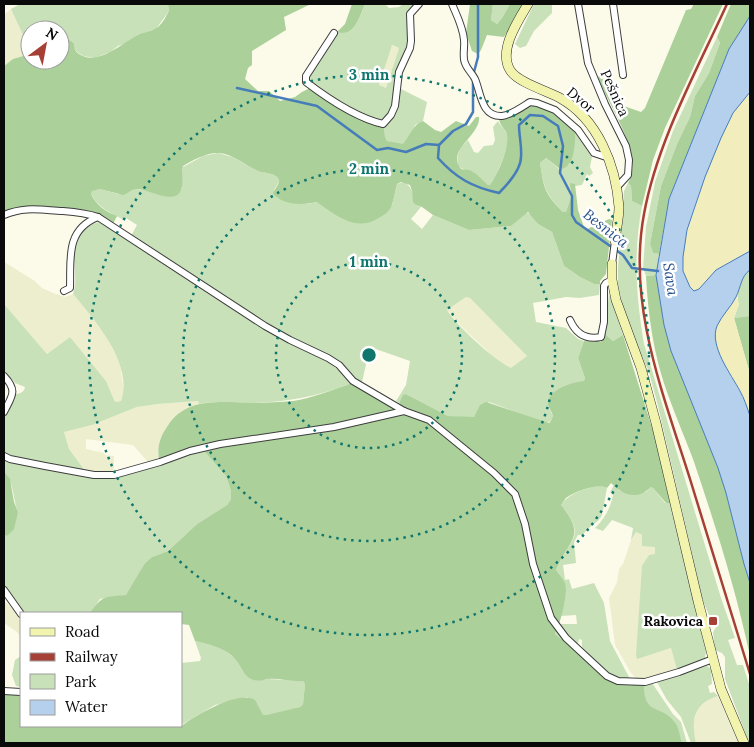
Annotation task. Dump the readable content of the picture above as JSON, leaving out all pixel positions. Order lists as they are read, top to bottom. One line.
{"streets":{"street":["Pešnica","Dvor"]},"crossings":[["Pešnica","Dvor"]],"water":["Besnica","Sava"],"places":{"transit":["Rakovica"]},"legend":["Road","Railway","Park","Water"],"north":"top right","rings":["3 min","2 min","1 min"]}
